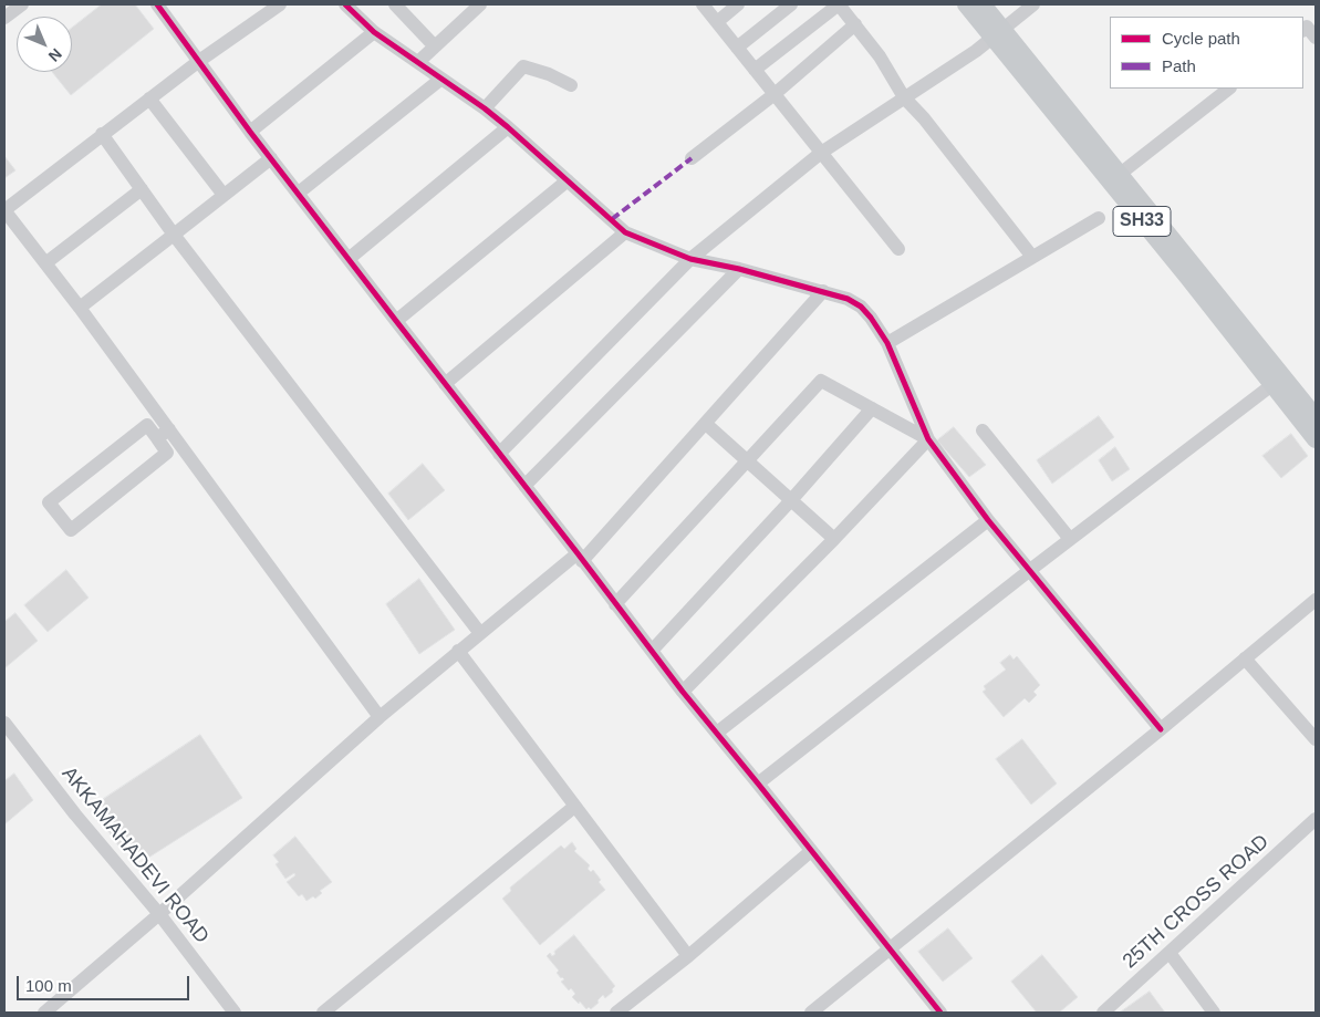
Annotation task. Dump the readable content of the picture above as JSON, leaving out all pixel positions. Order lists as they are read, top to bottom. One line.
{"streets":{"main road":["SH33"],"street":["AKKAMAHADEVI ROAD","25TH CROSS ROAD"]},"legend":["Cycle path","Path"],"scale_bar":"100 m","north":"bottom right"}
